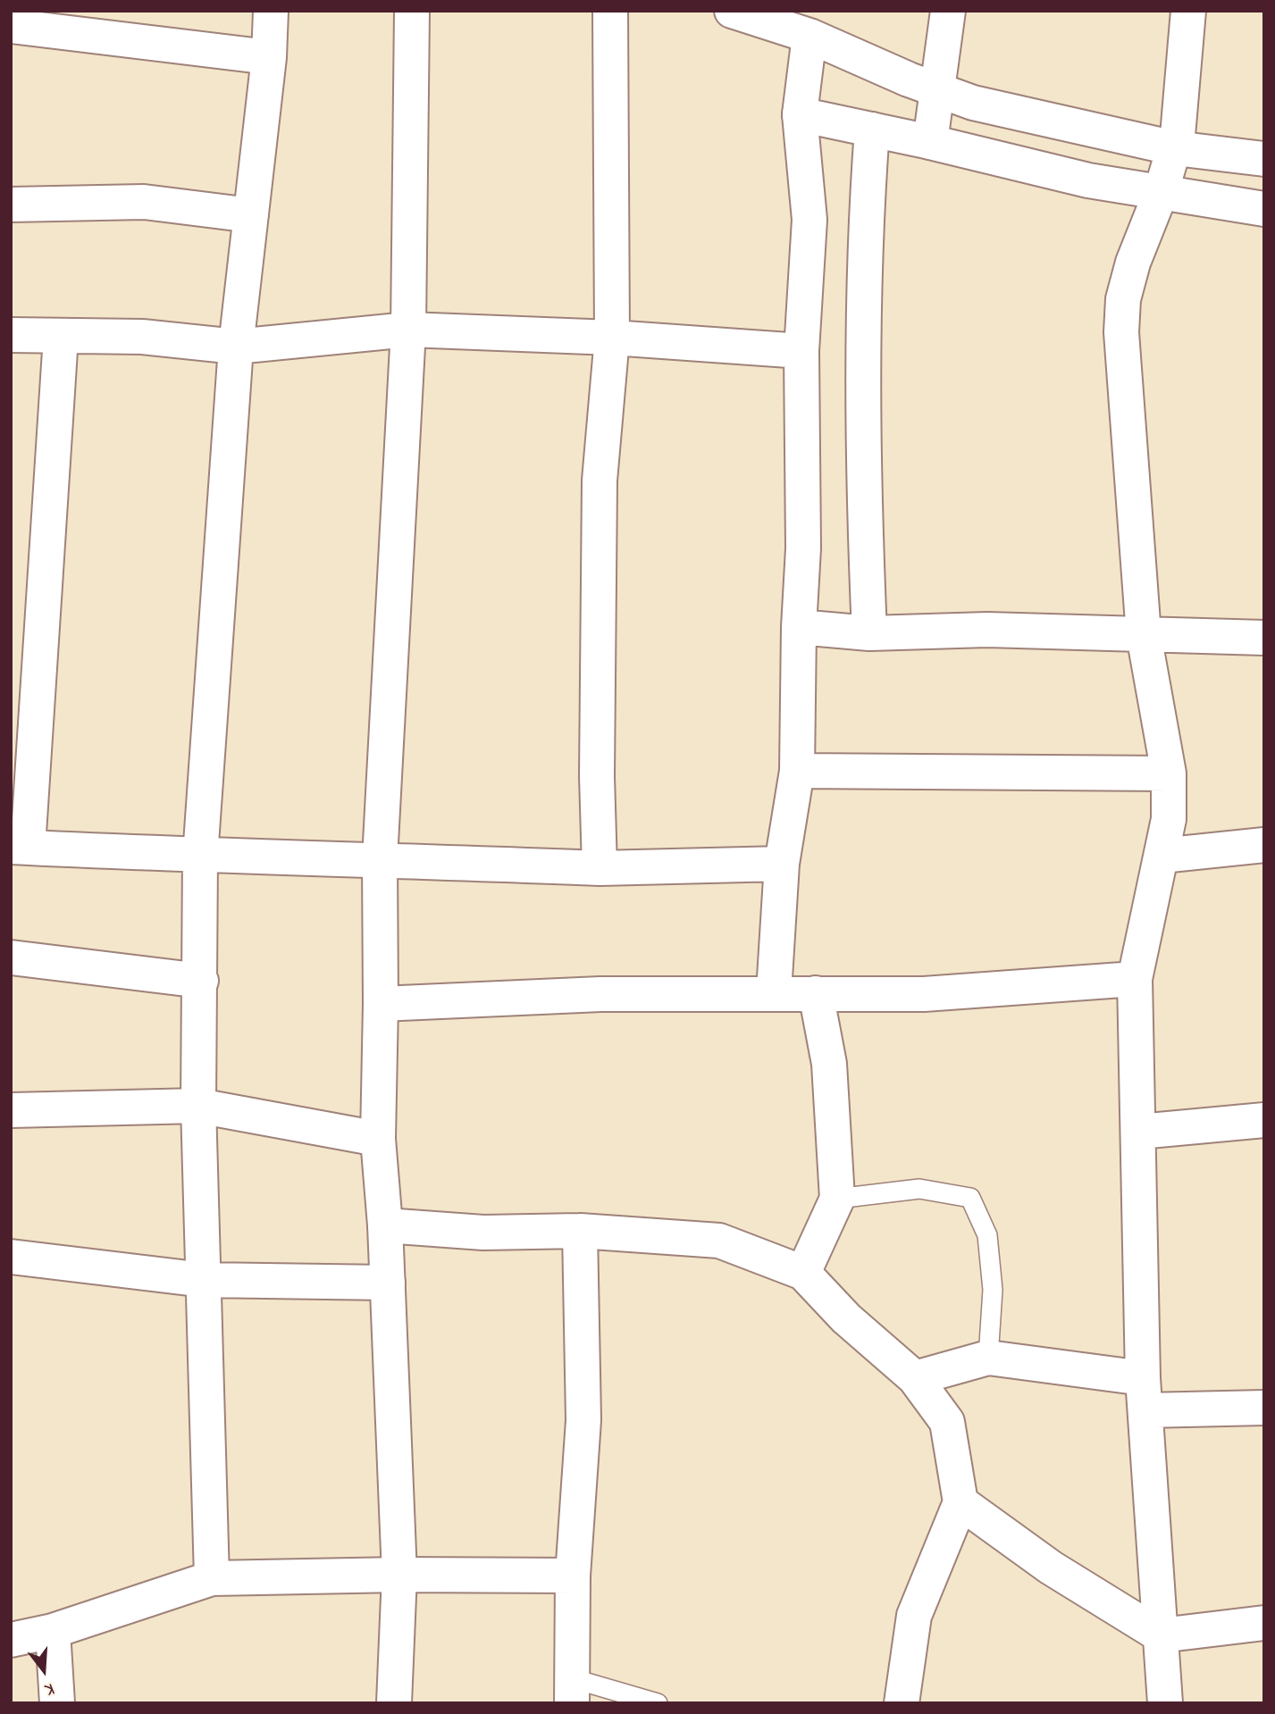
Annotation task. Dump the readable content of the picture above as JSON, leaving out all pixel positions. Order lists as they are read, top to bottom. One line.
{"north":"bottom"}
